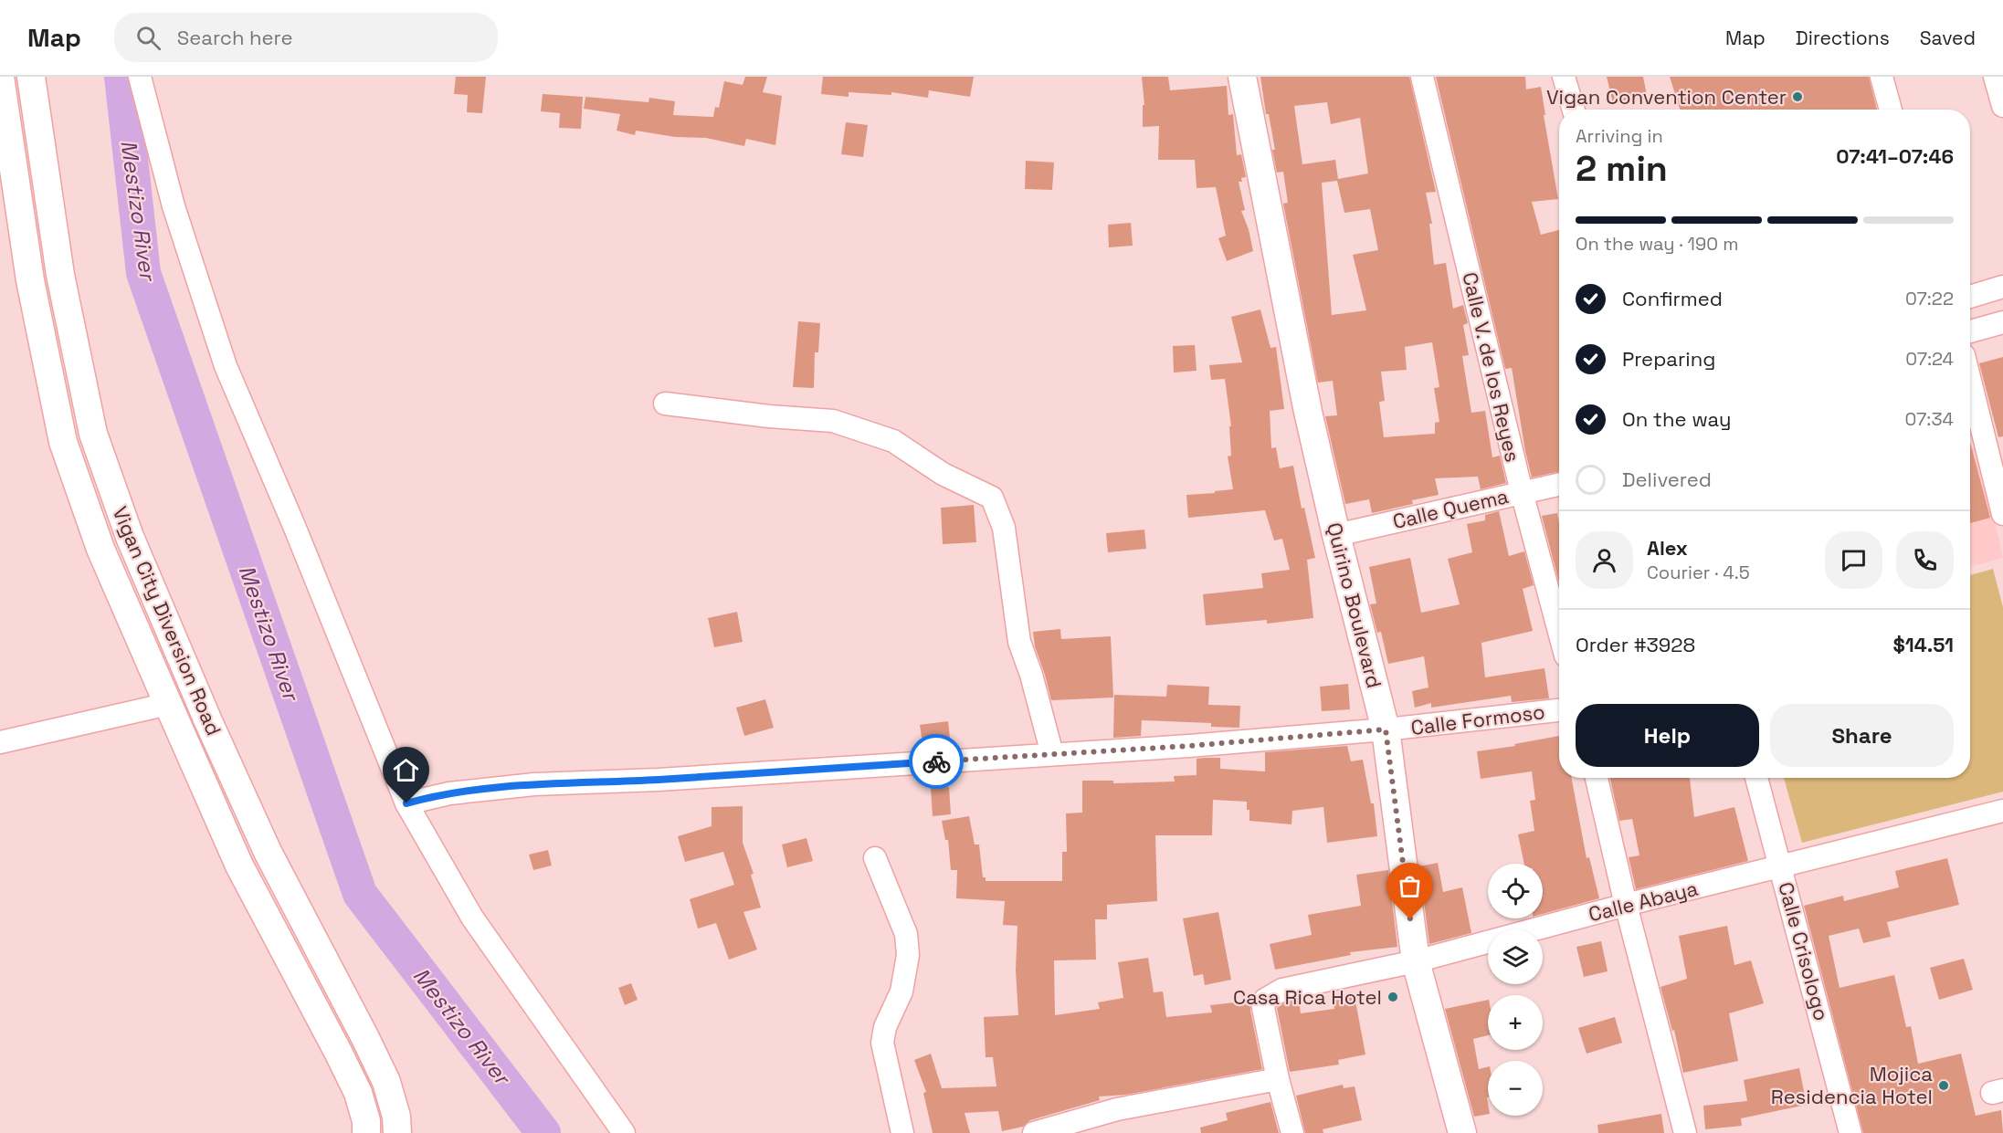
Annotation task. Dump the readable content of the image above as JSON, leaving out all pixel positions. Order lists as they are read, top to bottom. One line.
{"streets":{"main road":["Quirino Boulevard","Vigan City Diversion Road"],"street":["Calle V. de los Reyes","Calle Quema","Calle Formoso","Calle Abaya","Calle Crisologo"]},"crossings":[["Calle V. de los Reyes","Calle Quema"],["Calle Quema","Quirino Boulevard"],["Quirino Boulevard","Calle Formoso"],["Quirino Boulevard","Calle Abaya"],["Calle Abaya","Calle Crisologo"]],"water":["Mestizo River"],"places":["Vigan Convention Center","Casa Rica Hotel","Mojica Residencia Hotel"],"page":{"header":"Map","search":"Search here","nav":["Map","Directions","Saved"],"heading":["2 min","Arriving in","07:41–07:46"],"panel":["Alex","Courier · 4.5","Order #3928","$14.51"],"bar":"On the way · 190 m","list":[["Confirmed","07:22"],["Preparing","07:24"],["On the way","07:34"],"Delivered"],"buttons":["Help","Share"],"map_buttons":["+","−"]}}
